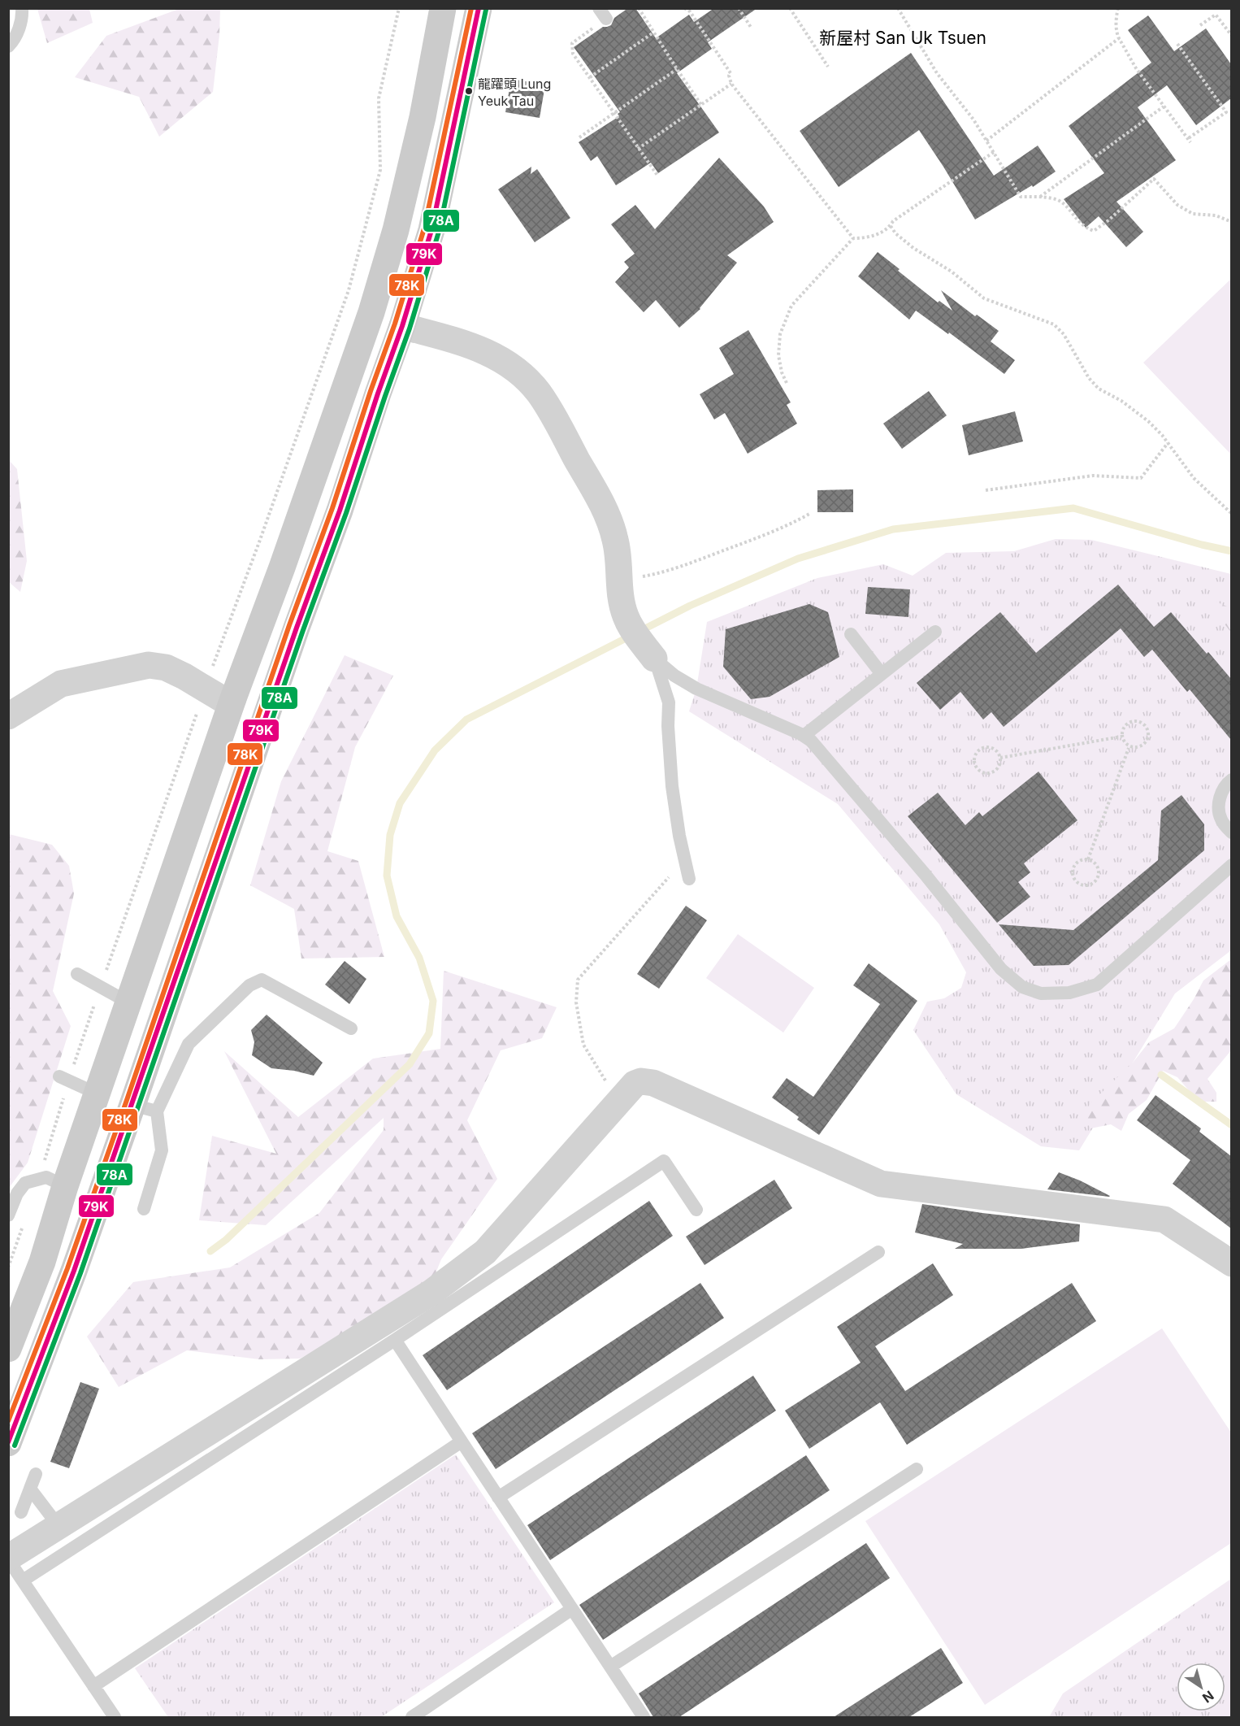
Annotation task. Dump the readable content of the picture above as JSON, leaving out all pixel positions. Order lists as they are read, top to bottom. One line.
{"districts":["新屋村 San Uk Tsuen"],"places":["龍躍頭 Lung Yeuk Tau"],"lines":["transit line 79K","transit line 78K","transit line 78A"],"north":"bottom right"}
